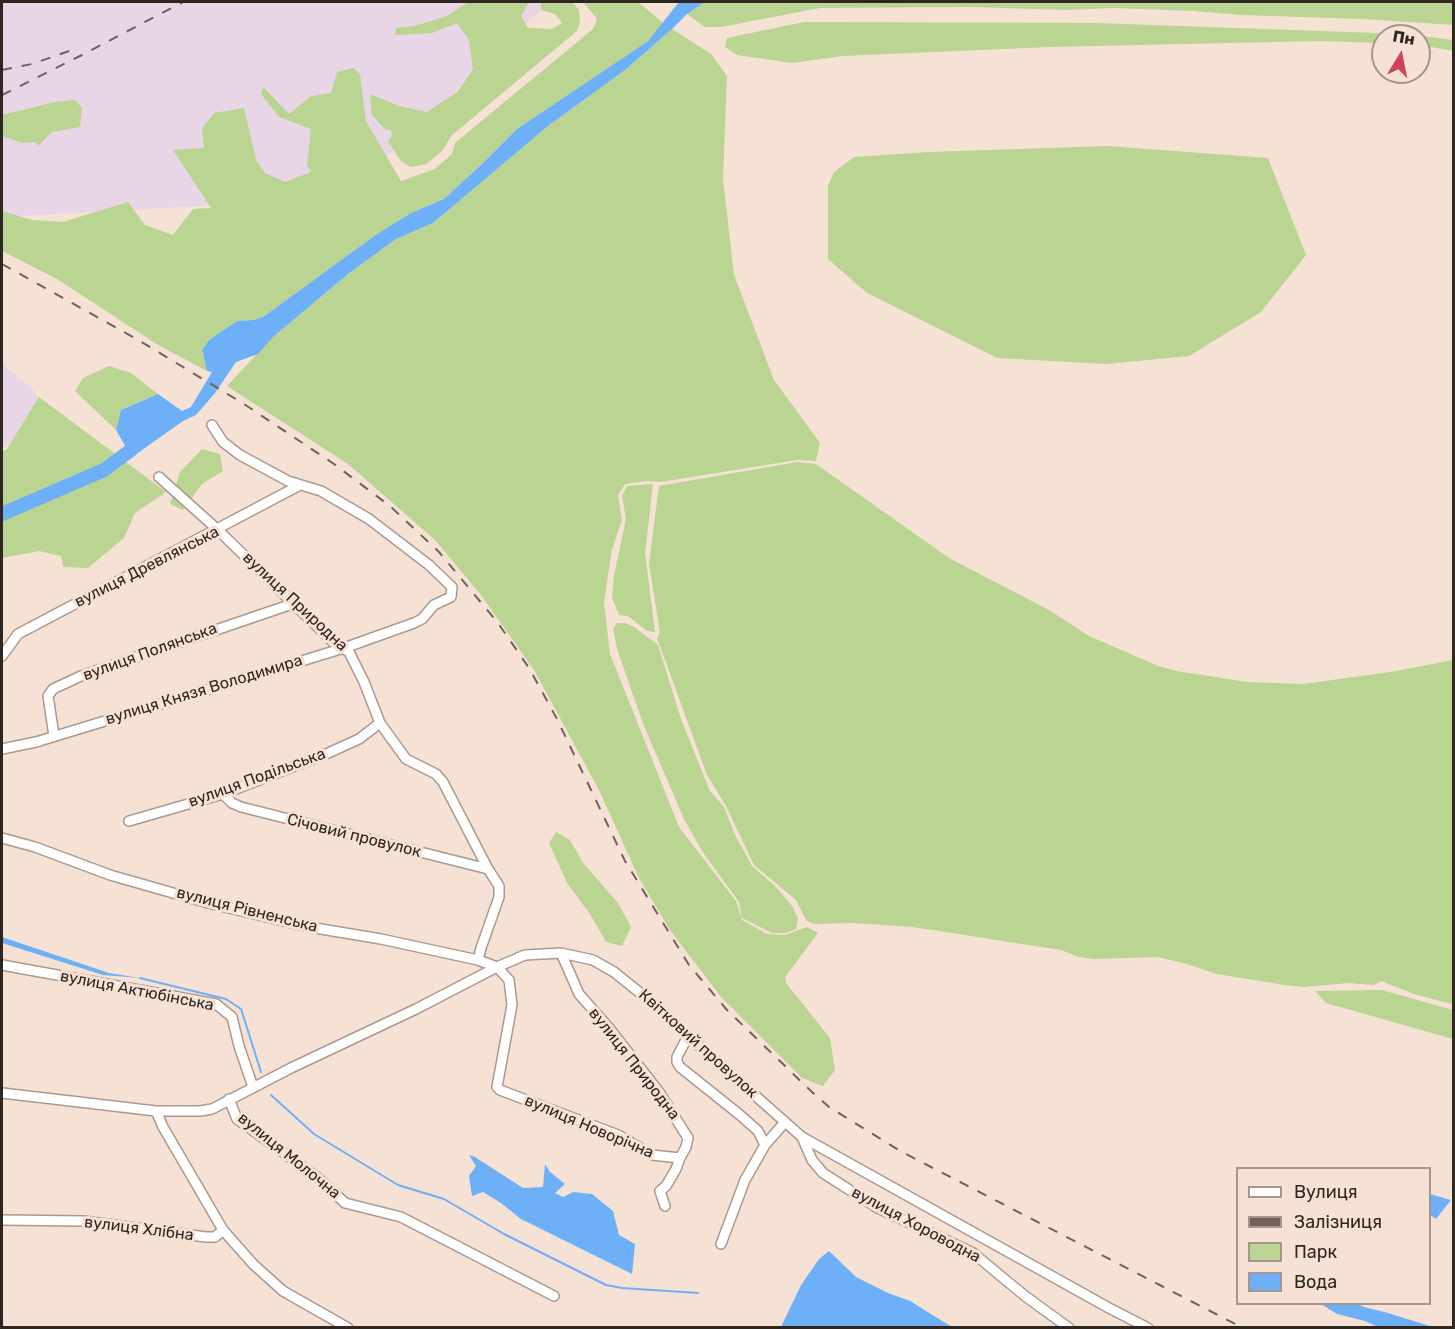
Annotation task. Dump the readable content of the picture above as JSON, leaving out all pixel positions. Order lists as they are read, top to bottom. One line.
{"streets":{"street":["вулиця Древлянська","вулиця Природна","вулиця Полянська","вулиця Князя Володимира","вулиця Подільська","Січовий провулок","вулиця Рівненська","вулиця Актюбінська","Квітковий провулок","вулиця Новорічна","вулиця Молочна","вулиця Хороводна","вулиця Хлібна"]},"crossings":[["вулиця Древлянська","вулиця Природна"],["вулиця Древлянська","вулиця Князя Володимира"],["вулиця Природна","вулиця Полянська"],["вулиця Природна","вулиця Князя Володимира"],["вулиця Природна","вулиця Подільська"],["вулиця Природна","Січовий провулок"],["вулиця Природна","вулиця Рівненська"],["вулиця Природна","Квітковий провулок"],["вулиця Природна","вулиця Новорічна"],["вулиця Полянська","вулиця Князя Володимира"],["вулиця Подільська","Січовий провулок"],["вулиця Рівненська","Квітковий провулок"],["вулиця Рівненська","вулиця Новорічна"],["вулиця Актюбінська","Квітковий провулок"],["Квітковий провулок","вулиця Новорічна"],["Квітковий провулок","вулиця Молочна"],["Квітковий провулок","вулиця Хороводна"]],"legend":["Вулиця","Залізниця","Парк","Вода"],"north":"top"}
